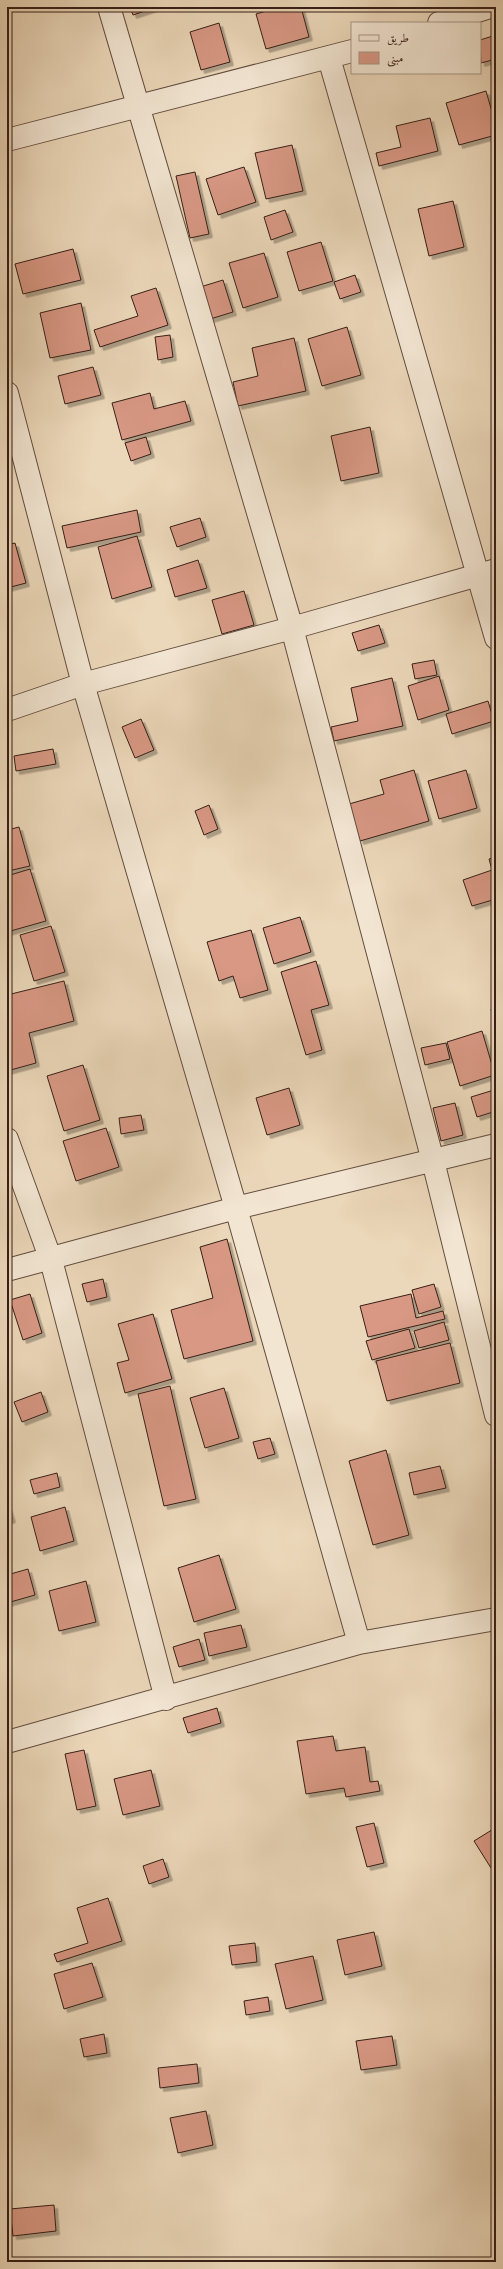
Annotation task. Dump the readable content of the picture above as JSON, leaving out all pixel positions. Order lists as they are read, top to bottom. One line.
{"legend":["طريق","مبنى"]}
